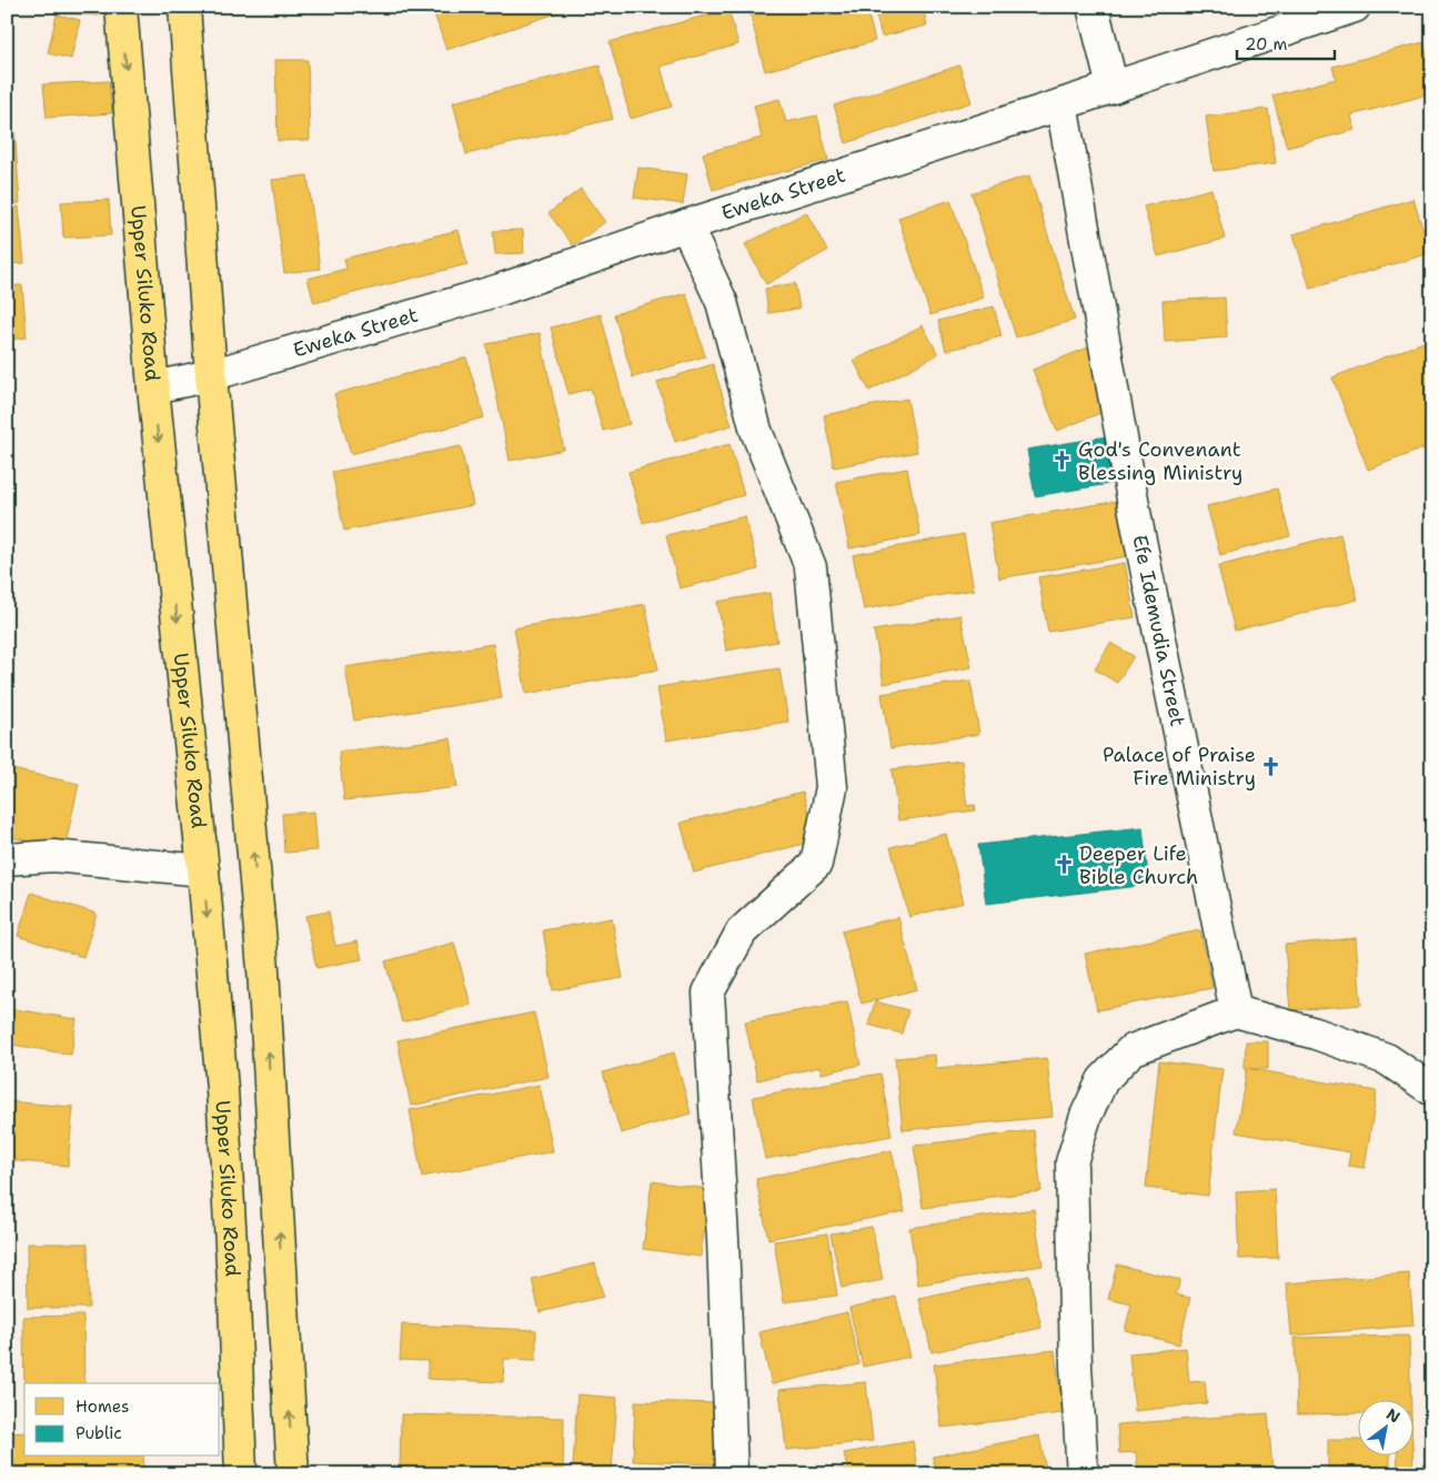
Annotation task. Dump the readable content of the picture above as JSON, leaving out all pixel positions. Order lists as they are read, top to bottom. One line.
{"streets":{"main road":["Upper Siluko Road"],"street":["Eweka Street","Efe Idemudia Street"]},"crossings":[["Eweka Street","Efe Idemudia Street"]],"places":{"church":["God's Convenant Blessing Ministry","Palace of Praise Fire Ministry","Deeper Life Bible Church"]},"legend":["Homes","Public"],"scale_bar":"20 m","north":"top right"}
